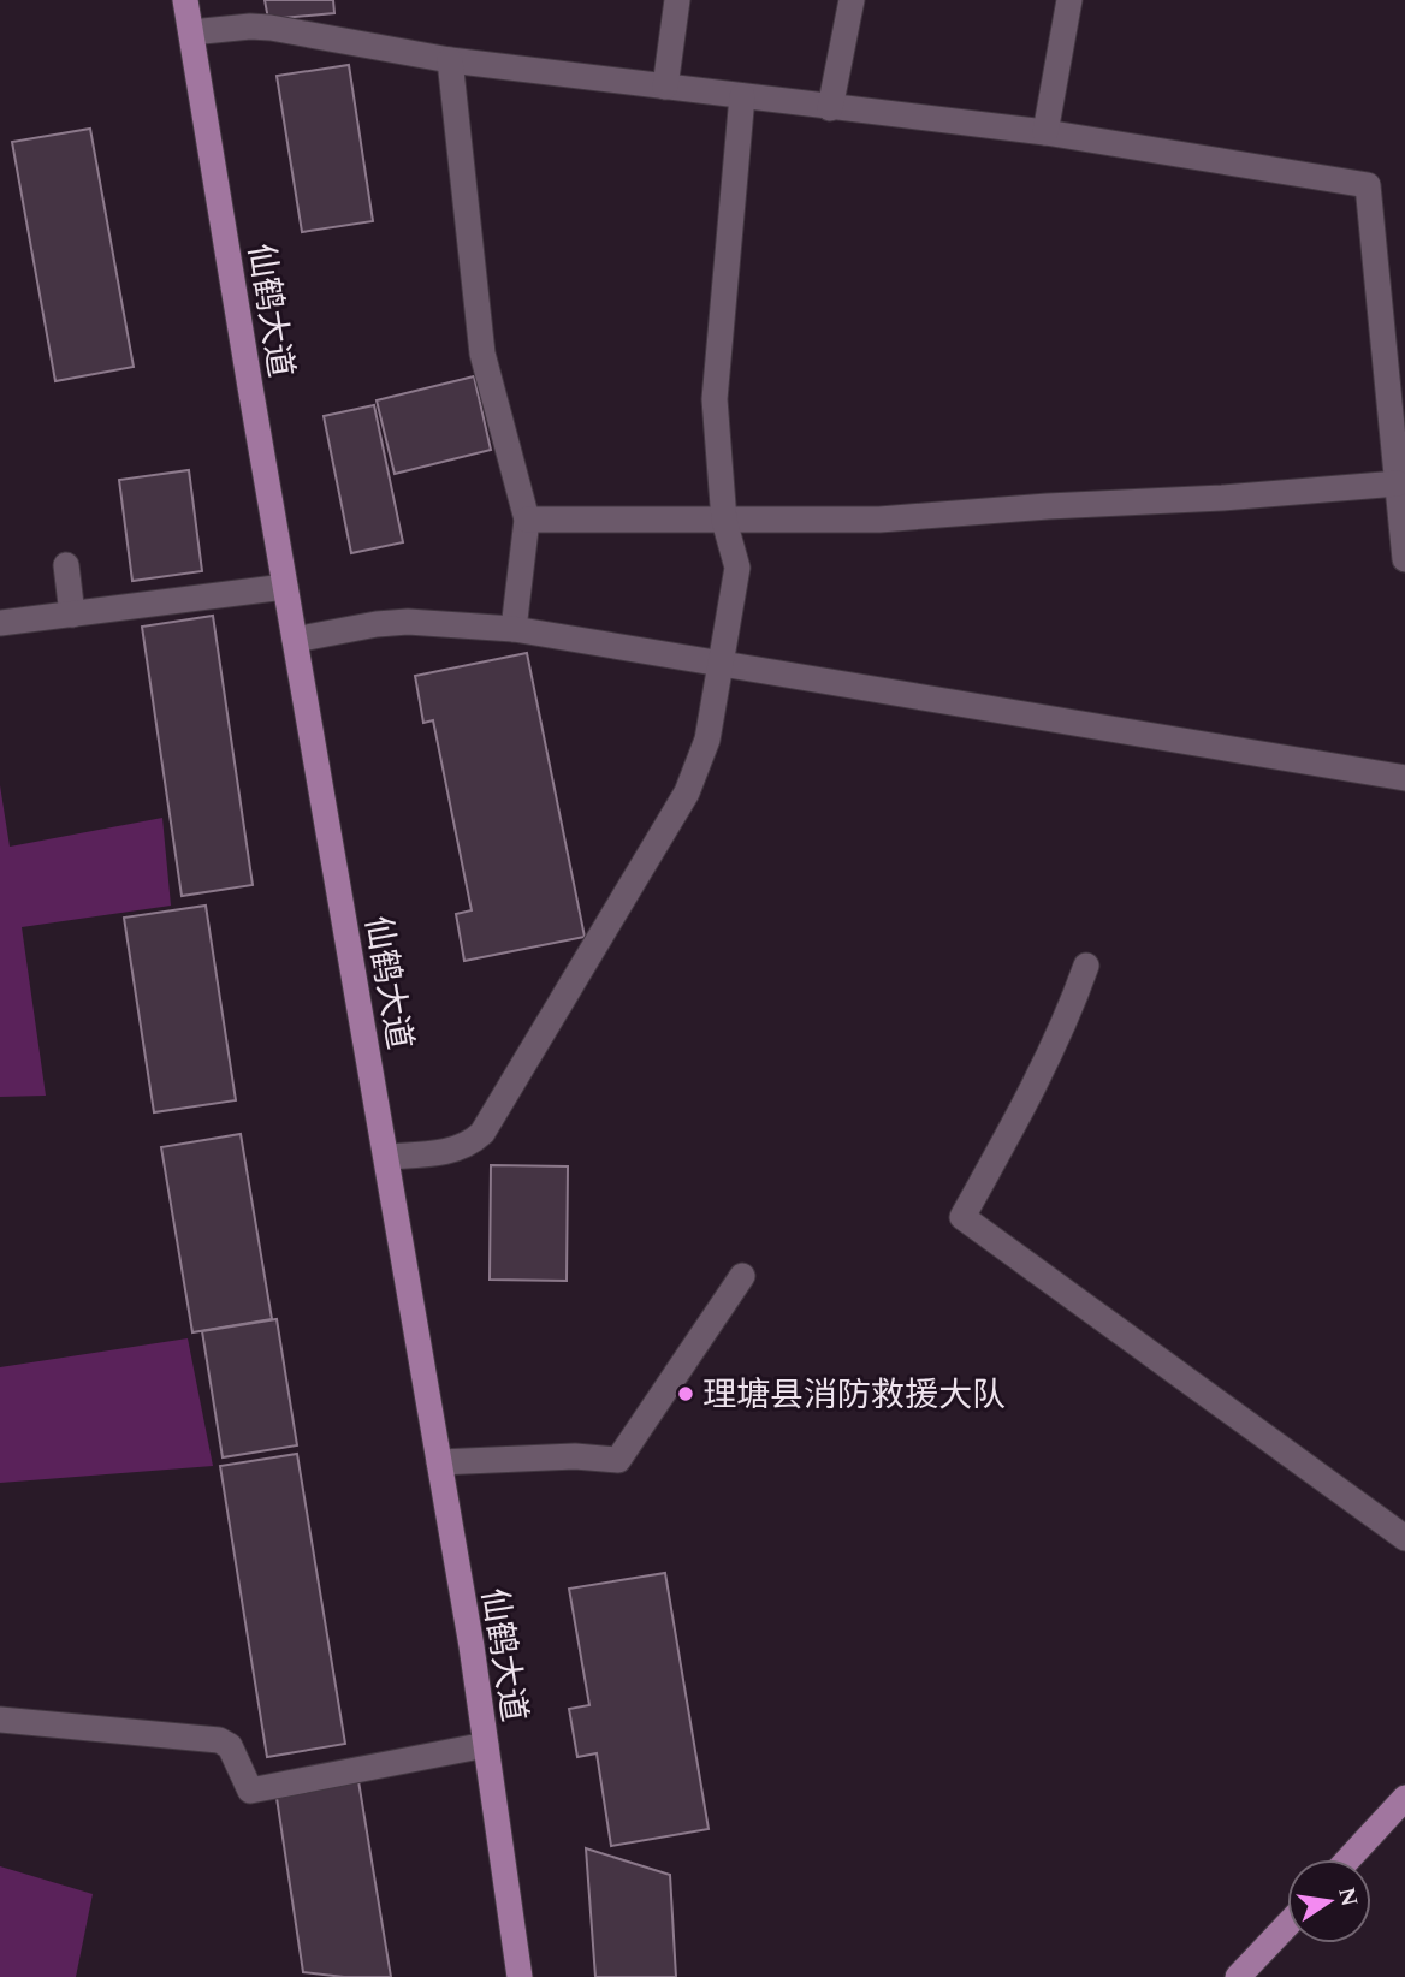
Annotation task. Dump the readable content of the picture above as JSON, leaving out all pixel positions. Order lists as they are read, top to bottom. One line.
{"streets":{"main road":["仙鹤大道"]},"places":["理塘县消防救援大队"],"north":"right"}
